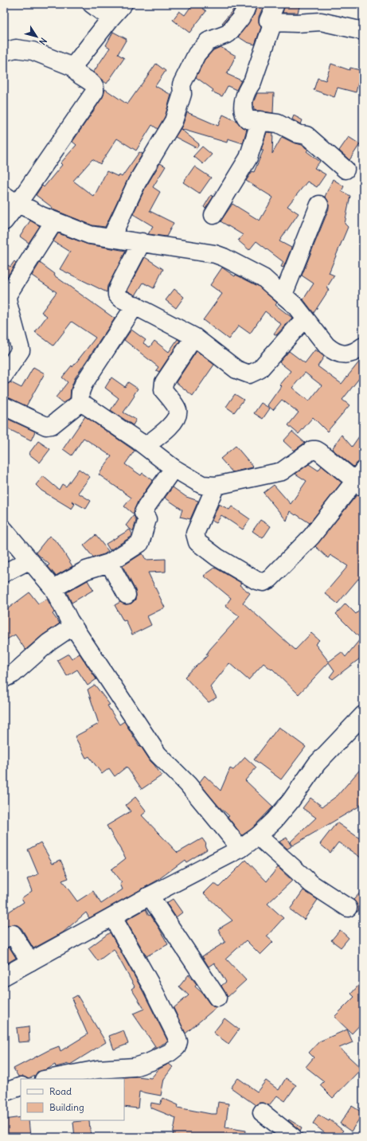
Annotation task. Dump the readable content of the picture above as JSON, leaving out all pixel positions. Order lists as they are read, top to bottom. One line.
{"legend":["Road","Building"],"north":"bottom right"}
